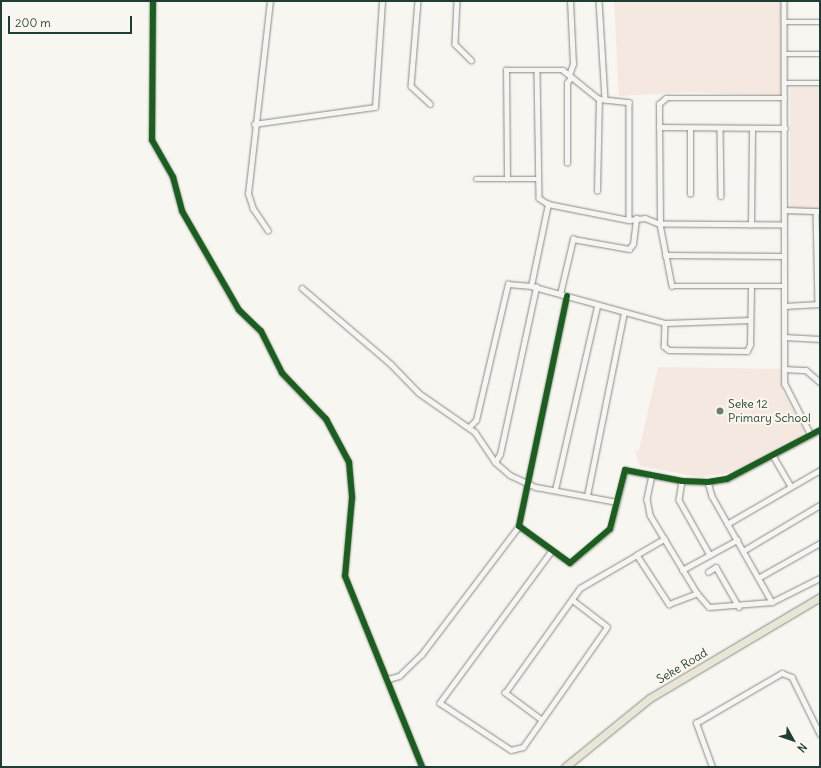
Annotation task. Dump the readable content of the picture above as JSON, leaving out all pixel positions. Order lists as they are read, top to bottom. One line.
{"streets":{"main road":["Seke Road"]},"places":["Seke 12 Primary School"],"scale_bar":"200 m","north":"bottom right"}
